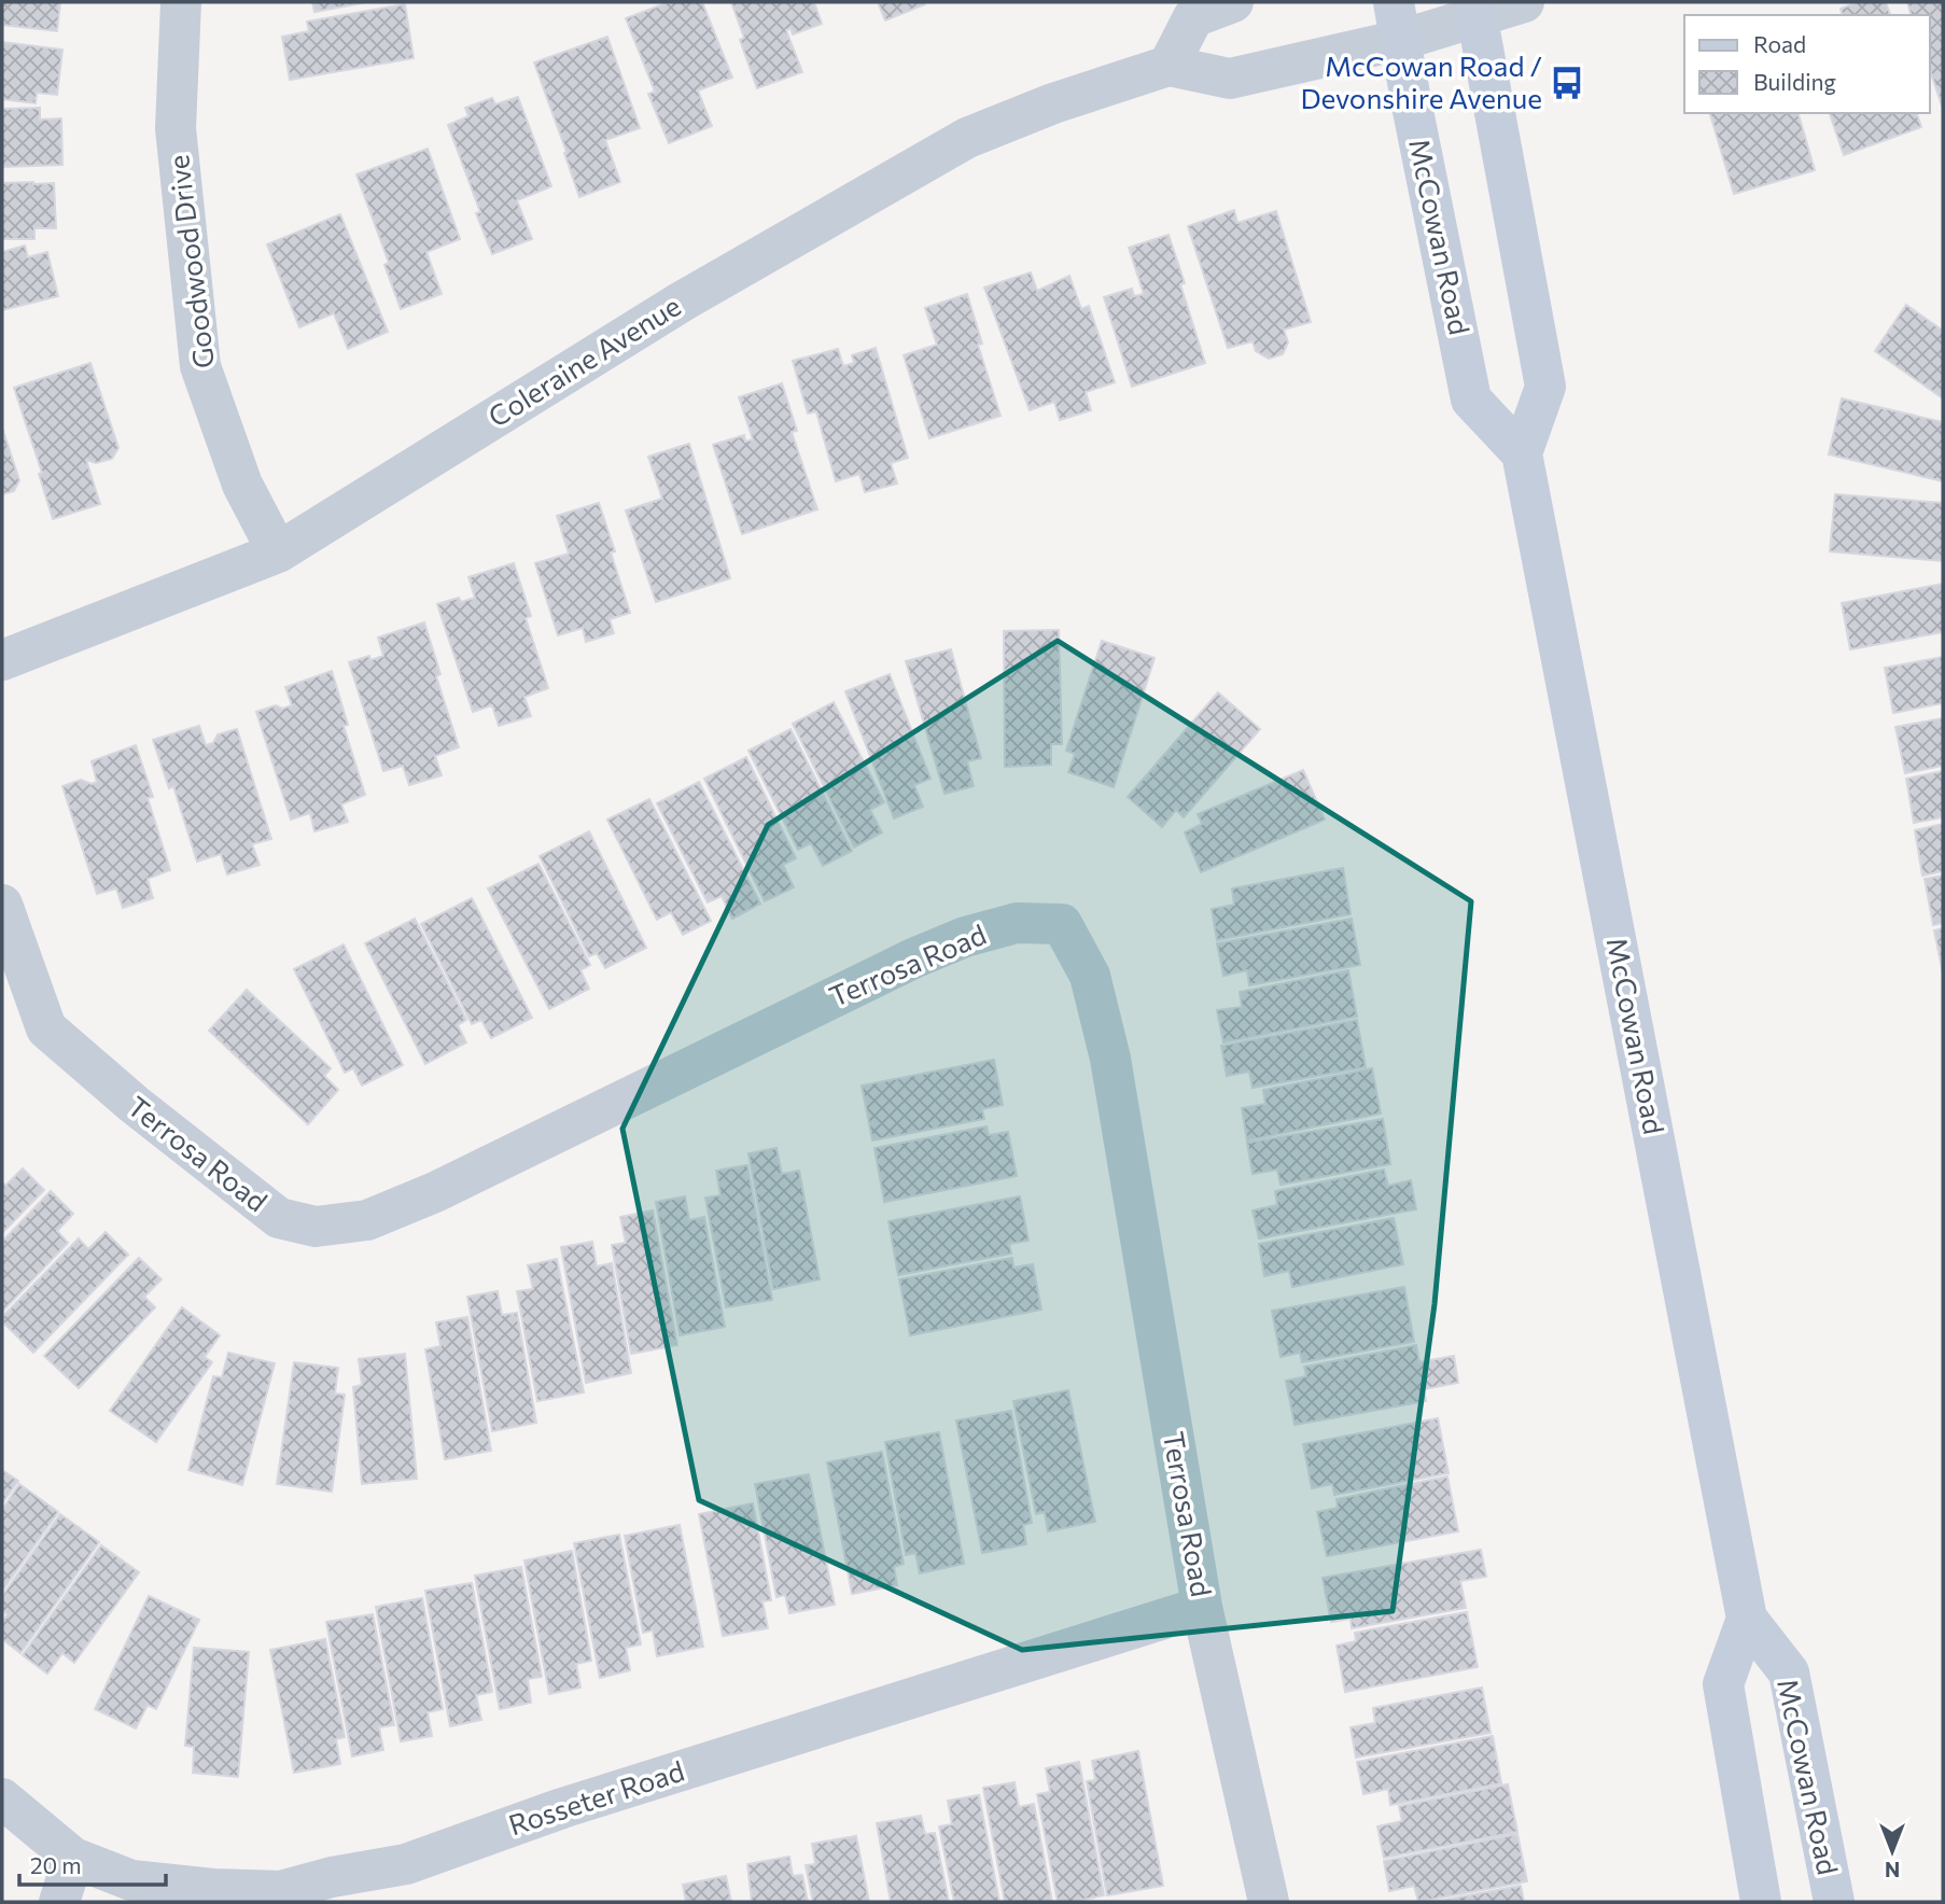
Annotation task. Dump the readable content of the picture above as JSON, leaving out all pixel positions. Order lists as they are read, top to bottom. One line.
{"streets":{"main road":["McCowan Road"],"street":["Goodwood Drive","Coleraine Avenue","Terrosa Road","Rosseter Road"]},"crossings":[["Goodwood Drive","Coleraine Avenue"],["Terrosa Road","Rosseter Road"]],"places":{"bus stop":["McCowan Road / Devonshire Avenue"]},"legend":["Road","Building"],"scale_bar":"20 m","north":"bottom"}
